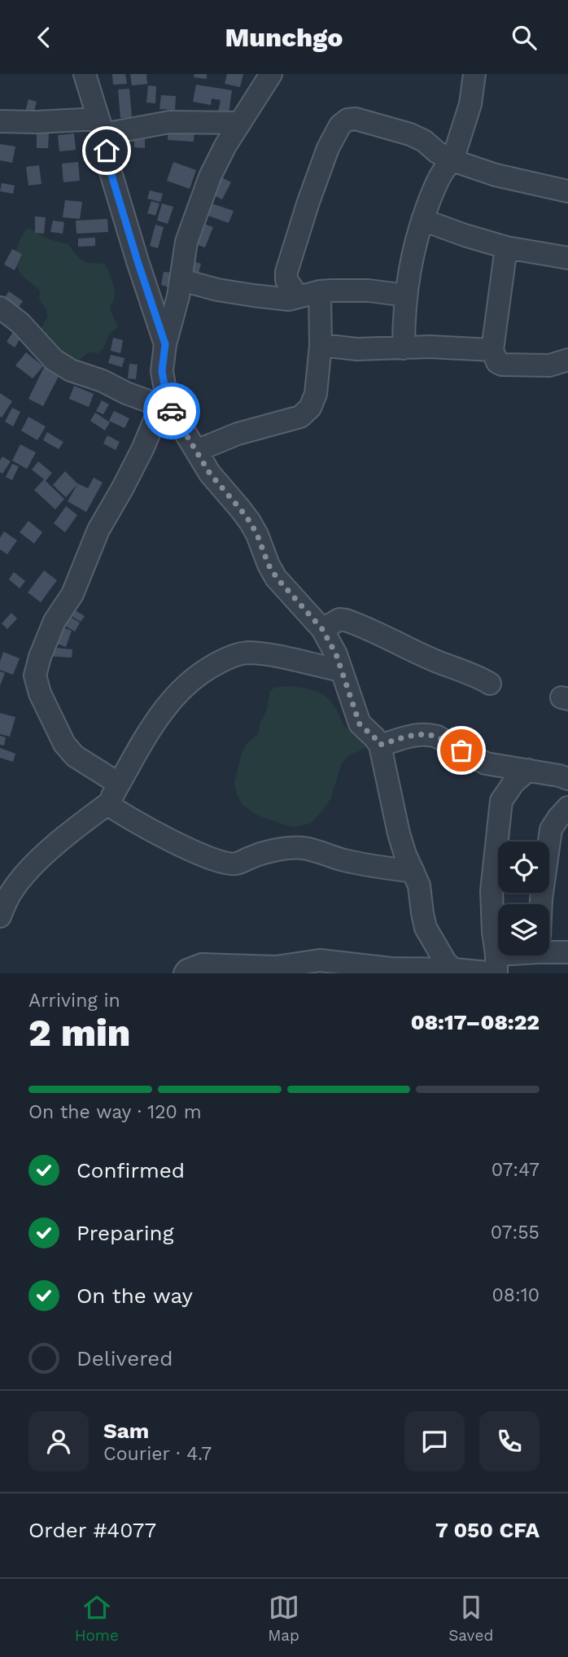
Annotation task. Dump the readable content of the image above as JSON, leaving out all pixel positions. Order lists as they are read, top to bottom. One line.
{"page":{"header":"Munchgo","heading":["2 min","Arriving in","08:17–08:22"],"panel":["Sam","Courier · 4.7","Order #4077","7 050 CFA"],"bar":"On the way · 120 m","list":[["Confirmed","07:47"],["Preparing","07:55"],["On the way","08:10"],"Delivered"],"tabs":["Home","Map","Saved"]}}
